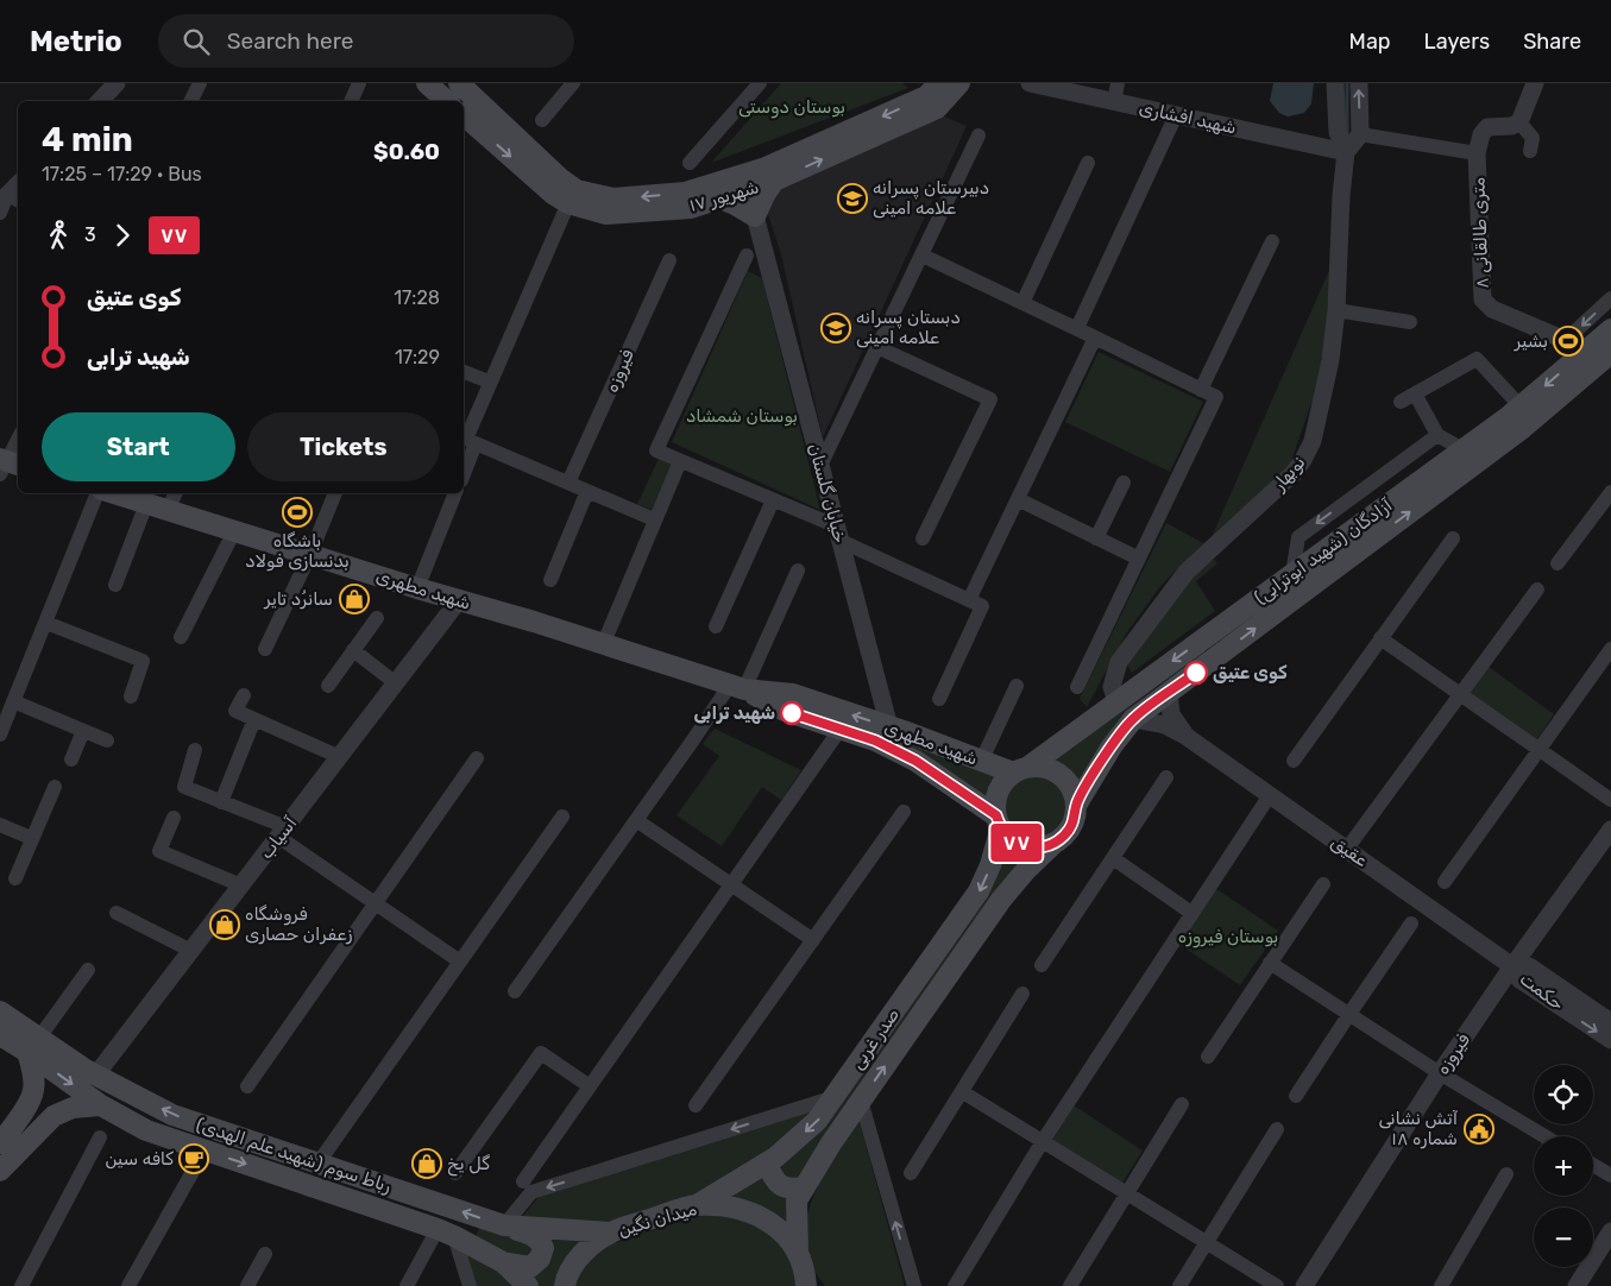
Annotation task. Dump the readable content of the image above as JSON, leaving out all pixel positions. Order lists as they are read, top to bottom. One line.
{"streets":{"main road":["۱۷ شهریور","آزادگان (شهید ابوترابی)","شهید مطهری","صدر غربی","رباط سوم (شهید علم الهدی)","میدان نگین"],"street":["شهید افشاری","۸ متری طالقانی","فیروزه","نوبهار","خیابان گلستان","آسیاب","عقیق","حکمت"]},"crossings":[["شهید افشاری","نوبهار"],["۱۷ شهریور","خیابان گلستان"],["۸ متری طالقانی","آزادگان (شهید ابوترابی)"],["فیروزه","عقیق"],["فیروزه","حکمت"],["نوبهار","آزادگان (شهید ابوترابی)"],["خیابان گلستان","شهید مطهری"],["آزادگان (شهید ابوترابی)","شهید مطهری"],["آزادگان (شهید ابوترابی)","صدر غربی"],["شهید مطهری","آسیاب"],["شهید مطهری","صدر غربی"],["آسیاب","رباط سوم (شهید علم الهدی)"],["عقیق","حکمت"],["صدر غربی","میدان نگین"],["رباط سوم (شهید علم الهدی)","میدان نگین"]],"parks":["بوستان دوستی","بوستان شمشاد","بوستان فیروزه"],"places":{"school or university":["دبیرستان پسرانه علامه امینی","دبستان پسرانه علامه امینی"],"sports":["بشیر","باشگاه بدنسازی فولاد"],"shop":["سانرُد تایر","فروشگاه زعفران حصاری","گل یخ"],"other":["کوی عتیق","شهید ترابی"],"public building":["آتش نشانی شماره ۱۸"],"cafe":["کافه سین"]},"lines":["bus line ۷۷"],"page":{"header":"Metrio","search":"Search here","nav":["Map","Layers","Share"],"on_map":"۷۷","heading":["4 min","17:25 – 17:29 · Bus","$0.60"],"legs":["3","۷۷"],"list":[{"name":"کوی عتیق","value":"17:28"},{"name":"شهید ترابی","value":"17:29"}],"buttons":["Start","Tickets"],"map_buttons":["+","−"]}}
